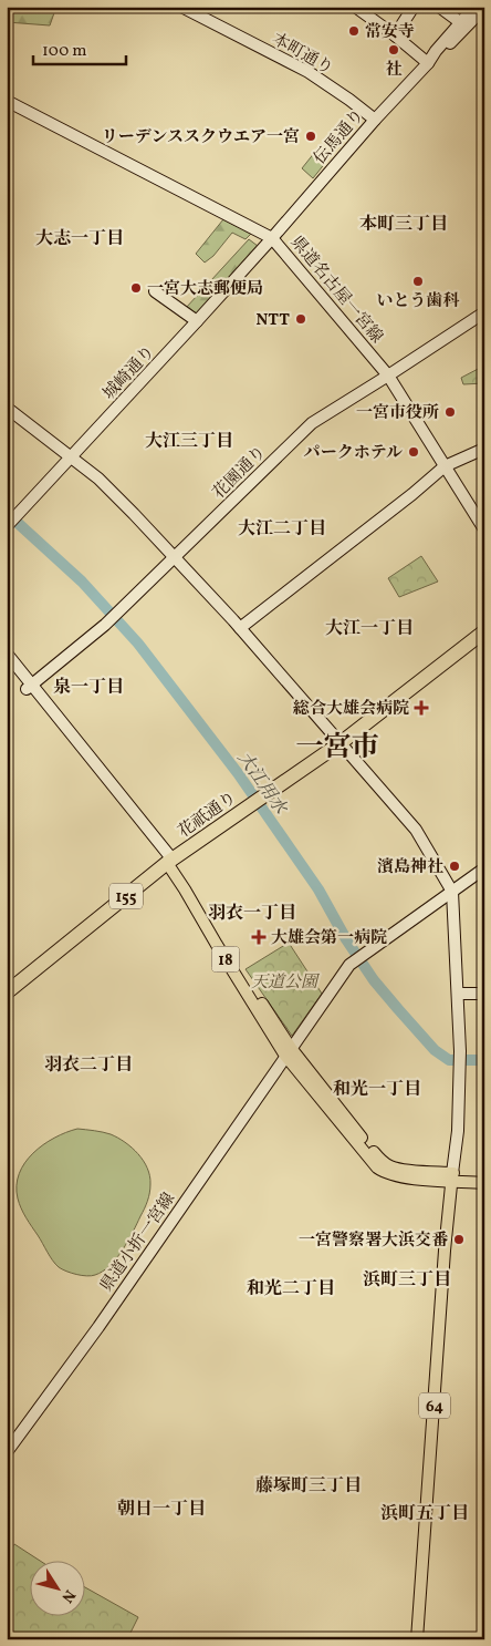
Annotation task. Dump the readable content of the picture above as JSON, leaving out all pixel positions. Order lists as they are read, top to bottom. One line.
{"streets":{"highway":["花祇通り","155"],"main road":["18","64"],"street":["本町通り","伝馬通り","県道名古屋一宮線","城崎通り","花園通り","県道小折一宮線"]},"crossings":[["本町通り","伝馬通り"],["伝馬通り","県道名古屋一宮線"],["伝馬通り","城崎通り"],["県道名古屋一宮線","城崎通り"],["県道名古屋一宮線","花園通り"],["花祇通り","18"],["18","県道小折一宮線"],["18","64"]],"districts":["本町三丁目","大志一丁目","大江三丁目","大江二丁目","大江一丁目","泉一丁目","一宮市","羽衣一丁目","羽衣二丁目","和光一丁目","浜町三丁目","和光二丁目","藤塚町三丁目","朝日一丁目","浜町五丁目"],"water":["大江用水"],"parks":["天道公園"],"places":{"other":["常安寺","社","リーデンススクウエア一宮","いとう歯科","一宮大志郵便局","NTT","一宮市役所","パークホテル","濱島神社","一宮警察署大浜交番"],"health":["総合大雄会病院","大雄会第一病院"]},"scale_bar":"100 m","north":"bottom right"}
